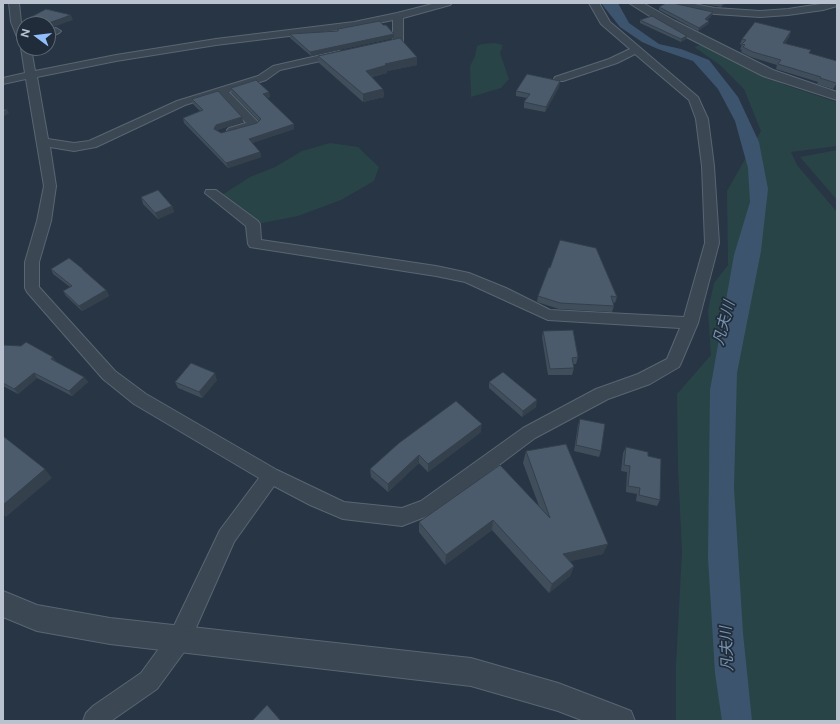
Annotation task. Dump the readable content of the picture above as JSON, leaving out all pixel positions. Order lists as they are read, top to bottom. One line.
{"water":["凡夫川"],"north":"left"}
